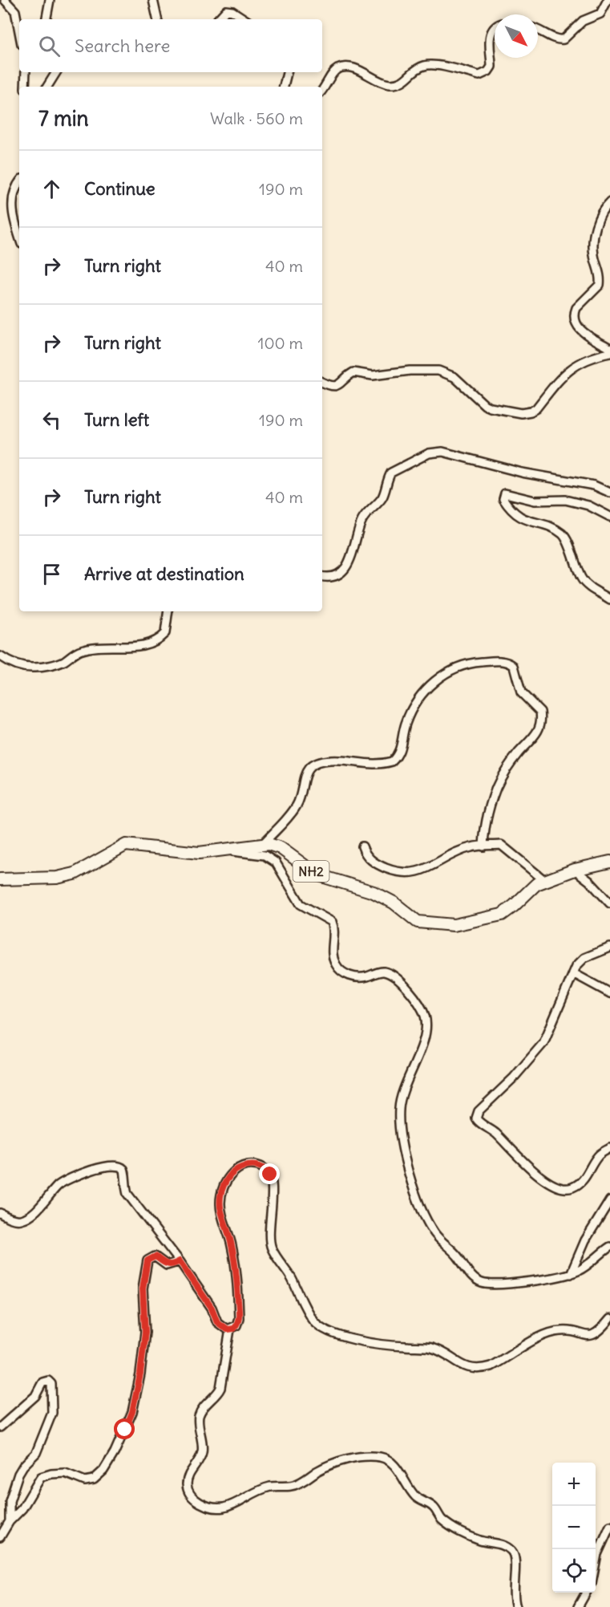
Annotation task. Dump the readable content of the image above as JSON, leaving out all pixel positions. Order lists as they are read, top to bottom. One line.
{"streets":{"highway":["NH2"]},"north":"bottom right","page":{"search":"Search here","heading":["7 min","Walk · 560 m"],"list":[["Continue","190 m"],["Turn right","40 m"],["Turn right","100 m"],["Turn left","190 m"],["Turn right","40 m"],"Arrive at destination"],"map_buttons":["+","−"]}}
